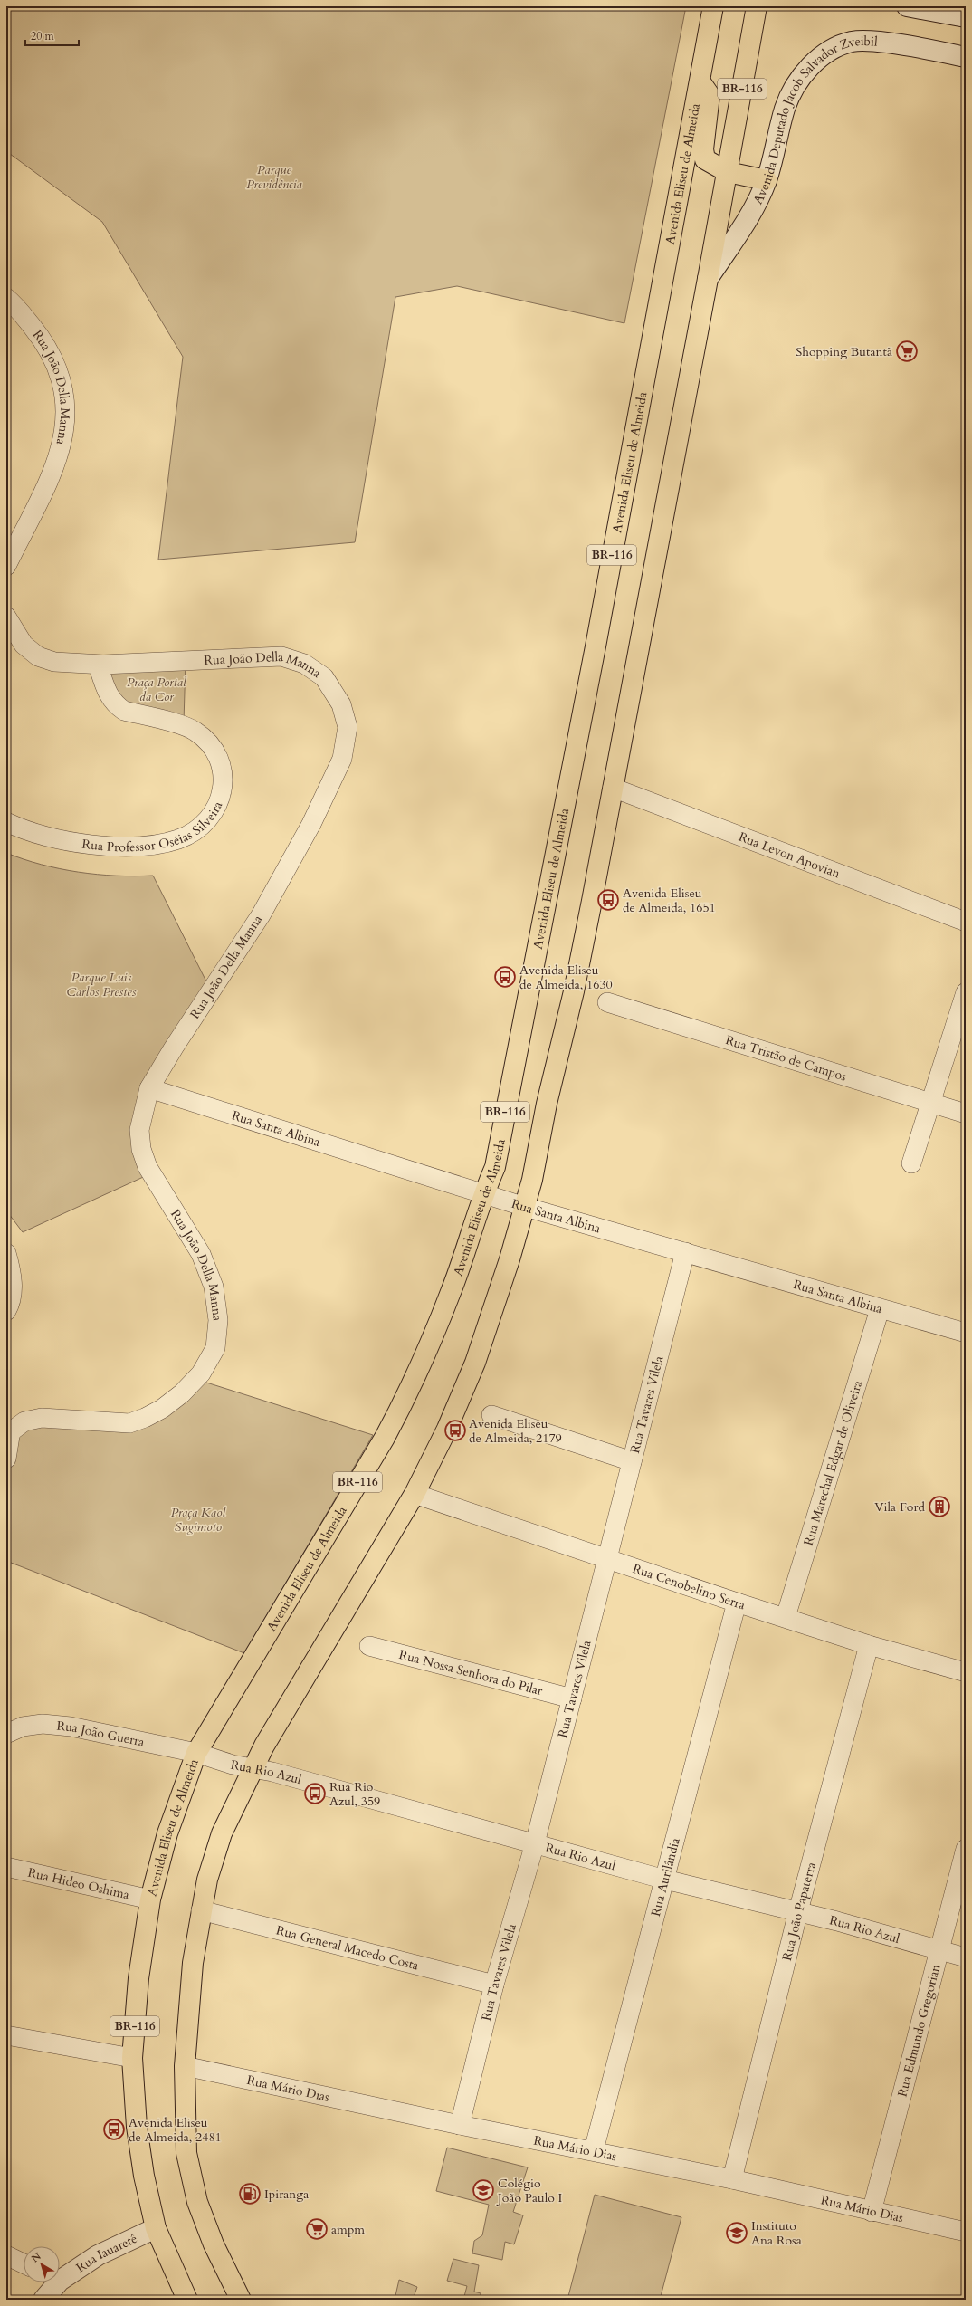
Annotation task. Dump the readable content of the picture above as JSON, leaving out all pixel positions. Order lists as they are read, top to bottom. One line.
{"streets":{"main road":["BR-116","Avenida Deputado Jacob Salvador Zveibil","Avenida Eliseu de Almeida","Rua Iauaretê"],"street":["Rua João Della Manna","Rua Professor Oséias Silveira","Rua Levon Apovian","Rua Tristão de Campos","Rua Santa Albina","Rua Tavares Vilela","Rua Marechal Edgar de Oliveira","Rua Cenobelino Serra","Rua Nossa Senhora do Pilar","Rua João Guerra","Rua Rio Azul","Rua Aurilândia","Rua Hideo Oshima","Rua João Papaterra","Rua General Macedo Costa","Rua Edmundo Gregorian","Rua Mário Dias"]},"crossings":[["BR-116","Avenida Deputado Jacob Salvador Zveibil"],["BR-116","Rua Levon Apovian"],["BR-116","Rua Santa Albina"],["BR-116","Rua Cenobelino Serra"],["BR-116","Rua Rio Azul"],["BR-116","Rua General Macedo Costa"],["BR-116","Rua Mário Dias"],["Avenida Eliseu de Almeida","Rua Santa Albina"],["Avenida Eliseu de Almeida","Rua João Guerra"],["Avenida Eliseu de Almeida","Rua Rio Azul"],["Avenida Eliseu de Almeida","Rua Hideo Oshima"],["Avenida Eliseu de Almeida","Rua Iauaretê"],["Rua João Della Manna","Rua Professor Oséias Silveira"],["Rua João Della Manna","Rua Santa Albina"],["Rua Santa Albina","Rua Tavares Vilela"],["Rua Santa Albina","Rua Marechal Edgar de Oliveira"],["Rua Tavares Vilela","Rua Cenobelino Serra"],["Rua Tavares Vilela","Rua Nossa Senhora do Pilar"],["Rua Tavares Vilela","Rua Rio Azul"],["Rua Tavares Vilela","Rua General Macedo Costa"],["Rua Tavares Vilela","Rua Mário Dias"],["Rua Marechal Edgar de Oliveira","Rua Cenobelino Serra"],["Rua Cenobelino Serra","Rua Aurilândia"],["Rua Cenobelino Serra","Rua João Papaterra"],["Rua João Guerra","Rua Rio Azul"],["Rua Rio Azul","Rua Aurilândia"],["Rua Rio Azul","Rua João Papaterra"],["Rua Rio Azul","Rua Edmundo Gregorian"],["Rua Aurilândia","Rua Mário Dias"],["Rua João Papaterra","Rua Mário Dias"],["Rua Edmundo Gregorian","Rua Mário Dias"]],"parks":["Parque Previdência","Praça Portal da Cor","Parque Luis Carlos Prestes","Praça Kaol Sugimoto"],"places":{"supermarket":["Shopping Butantã","ampm"],"bus stop":["Avenida Eliseu de Almeida, 1651","Avenida Eliseu de Almeida, 1630","Avenida Eliseu de Almeida, 2179","Rua Rio Azul, 359","Avenida Eliseu de Almeida, 2481"],"building":["Vila Ford"],"school or university":["Colégio João Paulo I","Instituto Ana Rosa"],"fuel station":["Ipiranga"]},"scale_bar":"20 m","north":"top left"}
